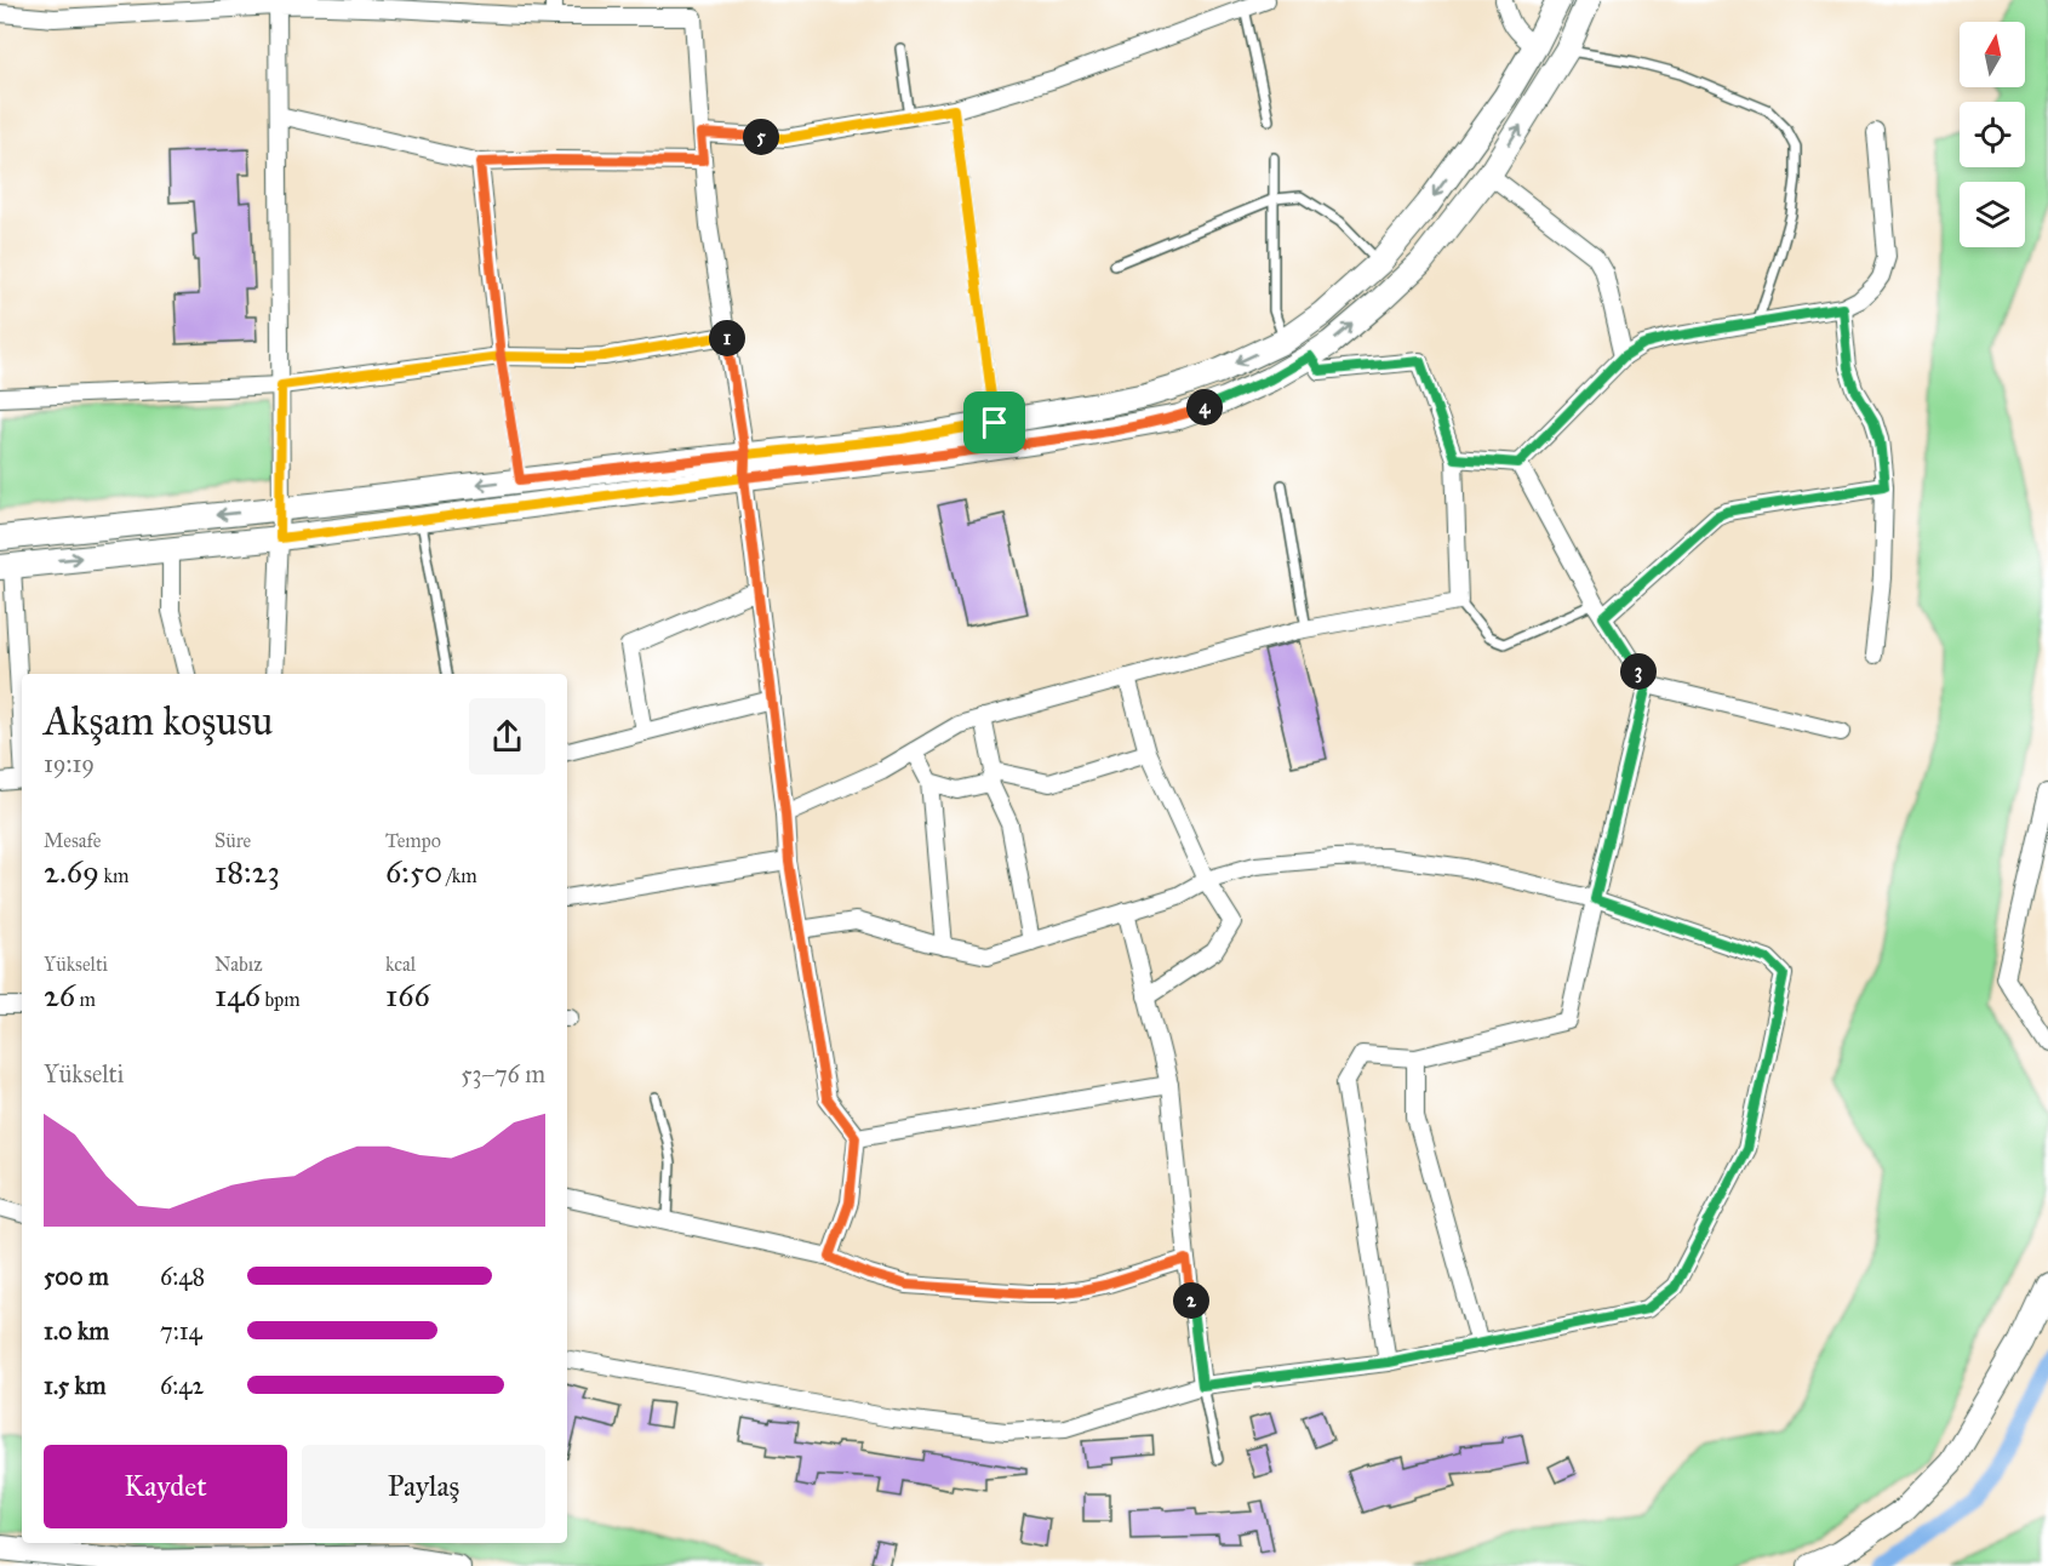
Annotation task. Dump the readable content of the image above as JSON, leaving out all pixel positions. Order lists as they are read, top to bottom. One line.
{"north":"top","page":{"pins":["5","1","4","3","2"],"heading":["Akşam koşusu","19:19"],"stats":[["Mesafe","2.69 km"],["Süre","18:23"],["Tempo","6:50 /km"],["Yükselti","26 m"],["Nabız","146 bpm"],["kcal","166"]],"chart":["Yükselti","53–76 m"],"list":[{"name":"500 m","note":"6:48"},{"name":"1.0 km","note":"7:14"},{"name":"1.5 km","note":"6:42"}],"buttons":["Kaydet","Paylaş"]}}
